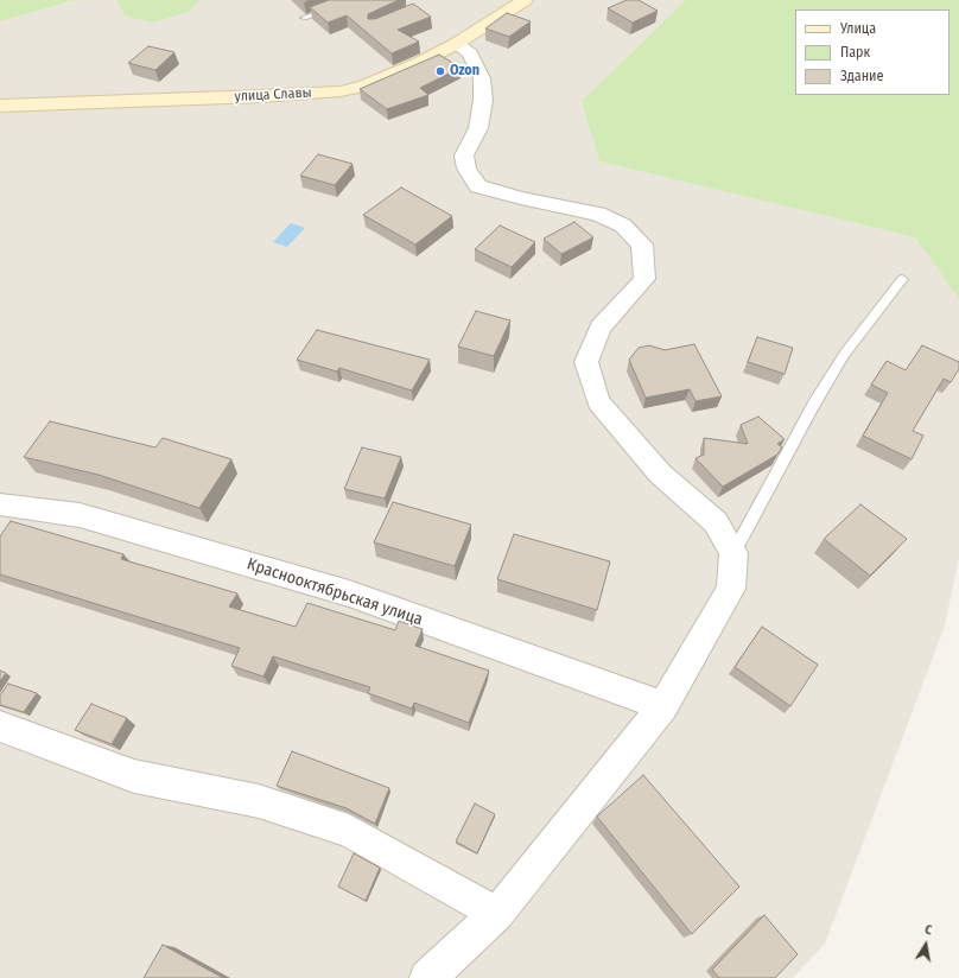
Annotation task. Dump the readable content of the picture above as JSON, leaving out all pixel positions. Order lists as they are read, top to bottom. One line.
{"streets":{"street":["улица Славы","Краснооктябрьская улица"]},"places":["Ozon"],"legend":["Улица","Парк","Здание"],"north":"top"}
